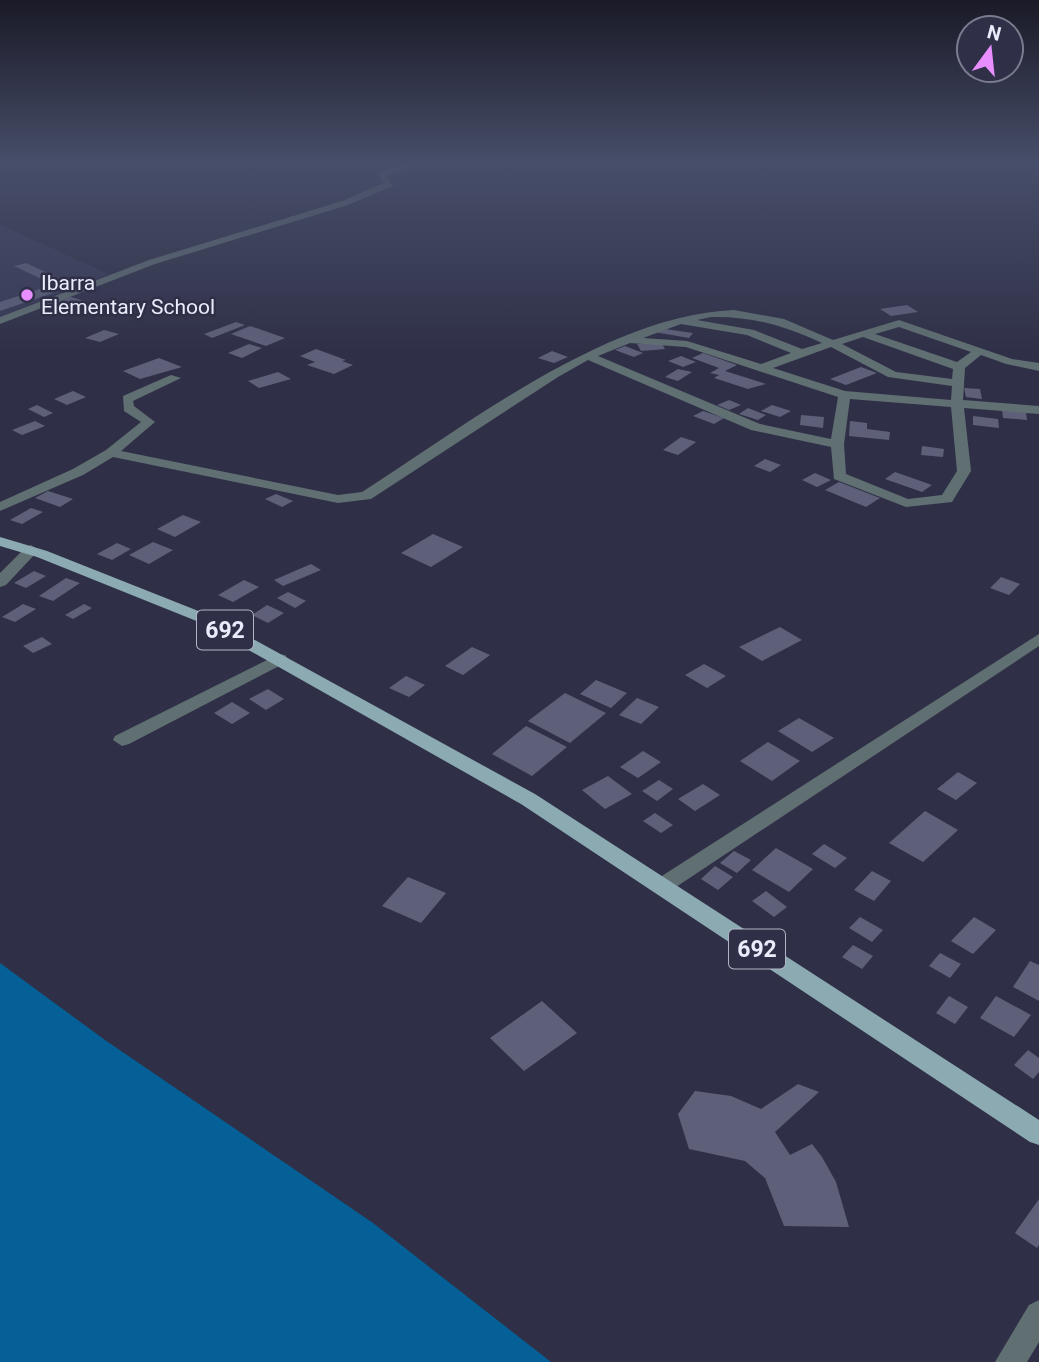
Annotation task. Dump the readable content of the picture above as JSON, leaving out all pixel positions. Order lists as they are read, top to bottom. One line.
{"streets":{"main road":["692"]},"places":["Ibarra Elementary School"],"north":"top"}
